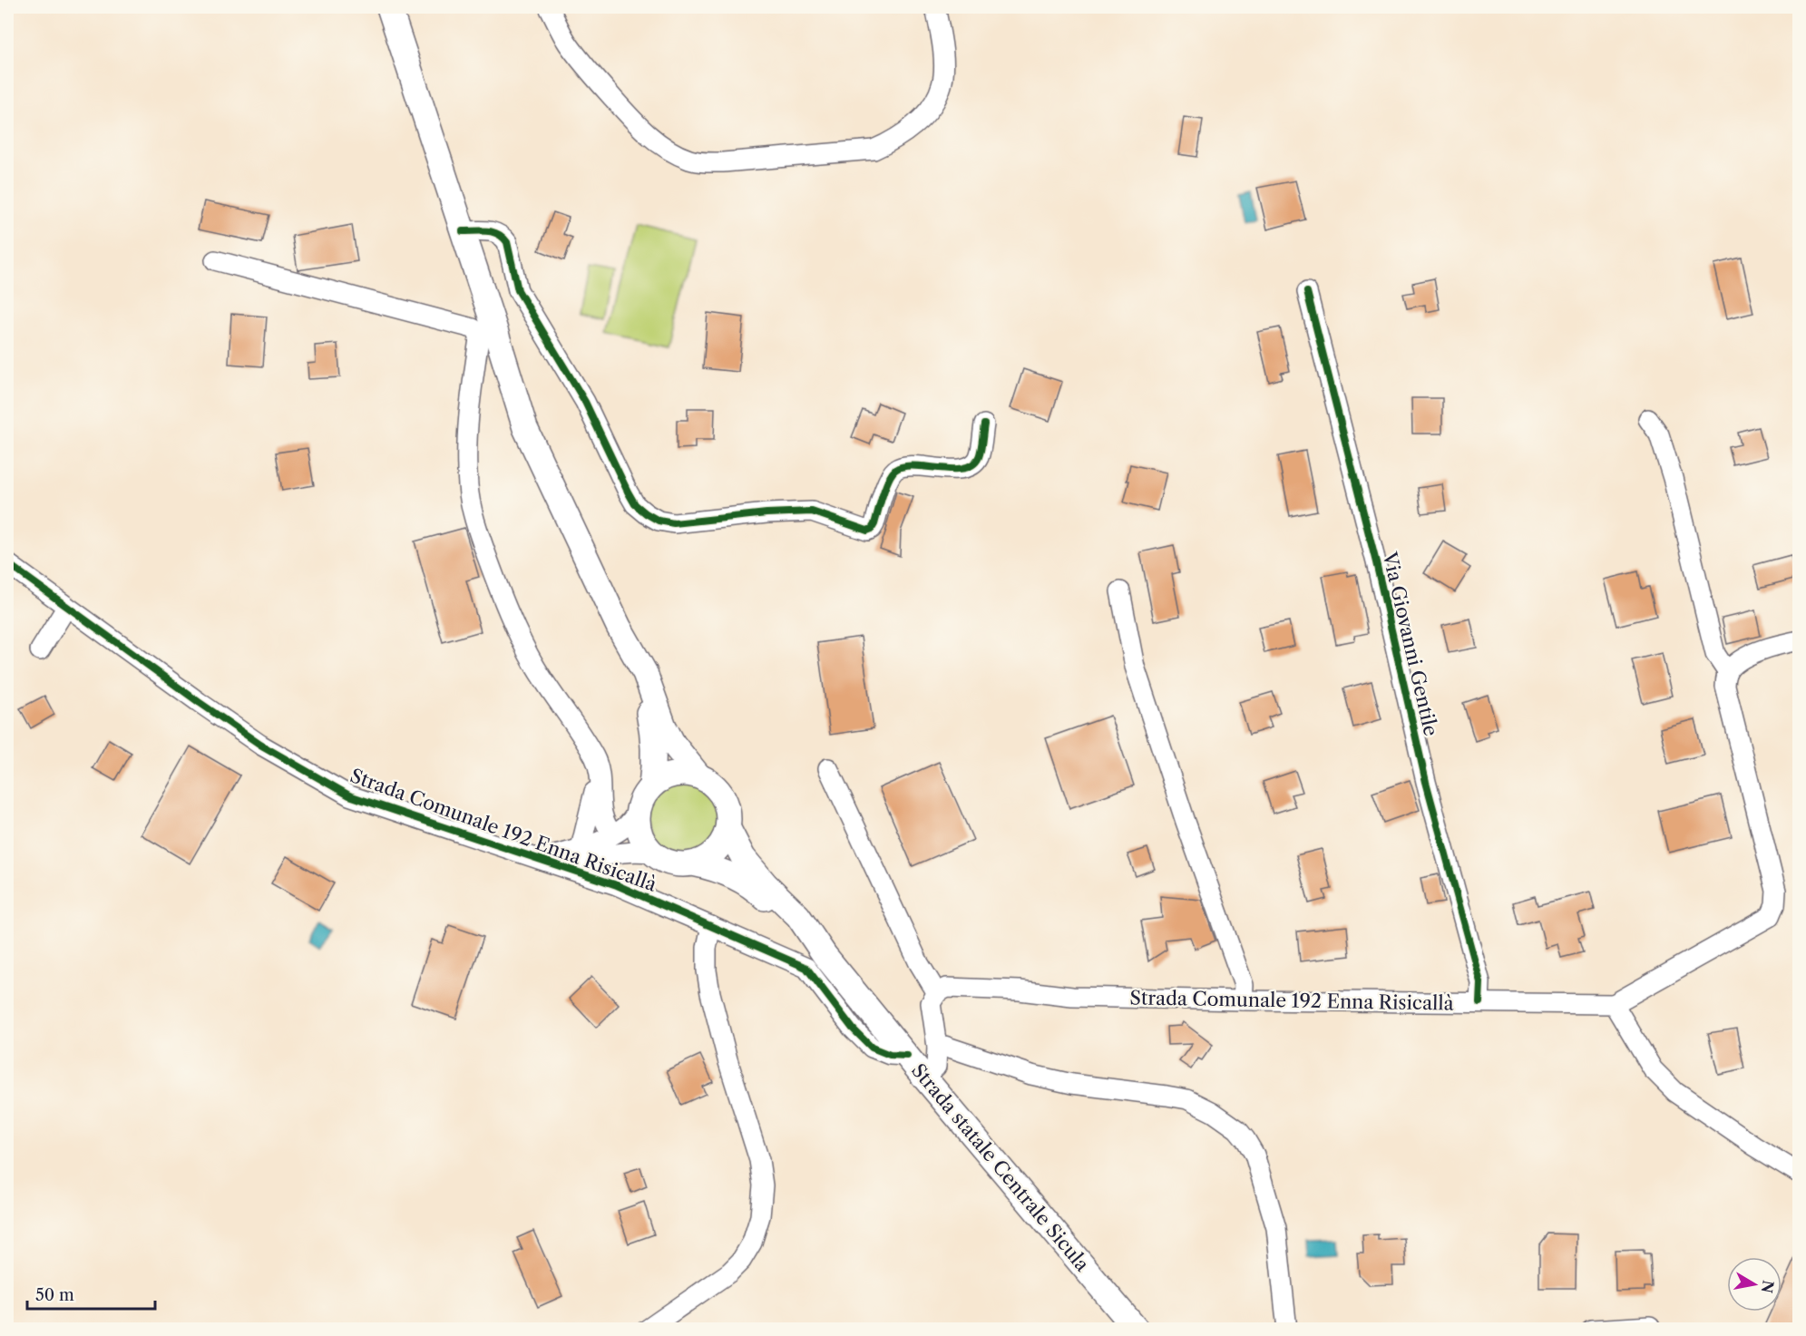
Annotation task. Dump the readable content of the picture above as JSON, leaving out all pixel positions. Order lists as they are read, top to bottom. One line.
{"streets":{"main road":["Strada statale Centrale Sicula"],"street":["Via Giovanni Gentile","Strada Comunale 192 Enna Risicallà"]},"crossings":[["Via Giovanni Gentile","Strada Comunale 192 Enna Risicallà"],["Strada Comunale 192 Enna Risicallà","Strada statale Centrale Sicula"]],"scale_bar":"50 m","north":"right"}
